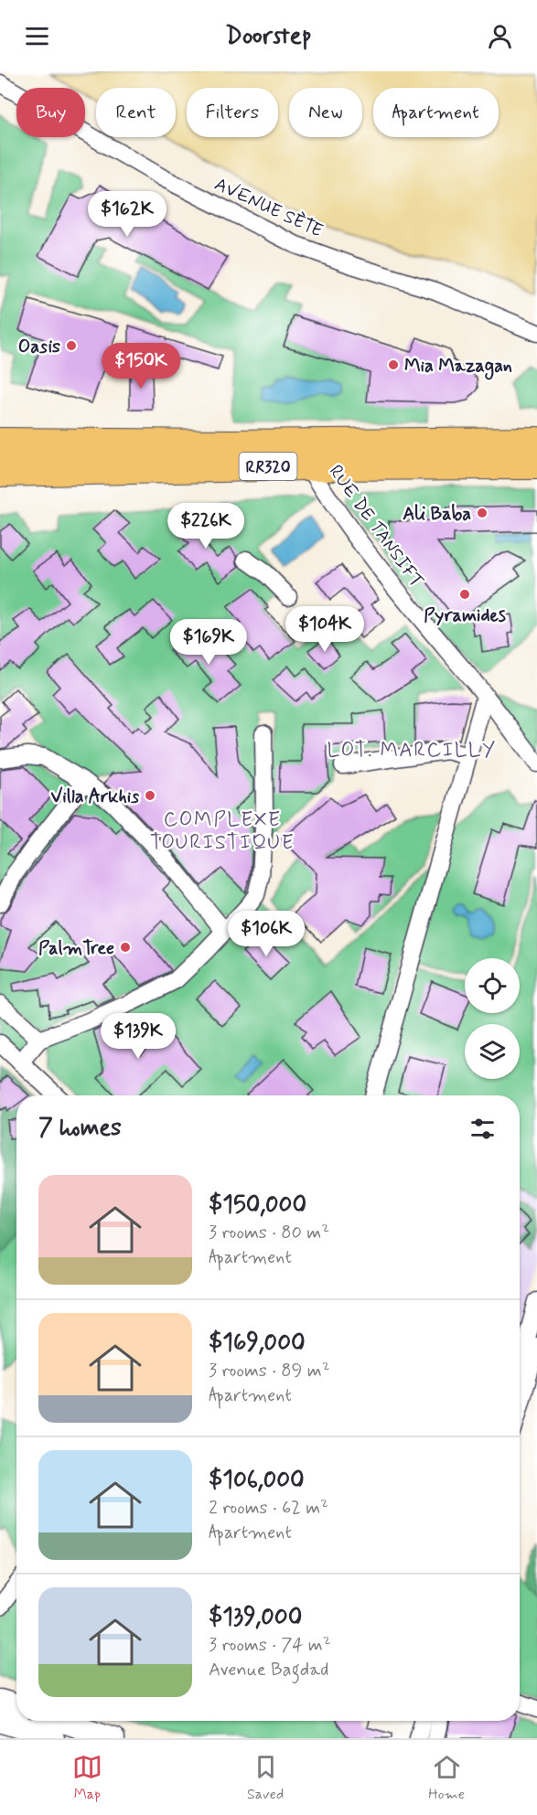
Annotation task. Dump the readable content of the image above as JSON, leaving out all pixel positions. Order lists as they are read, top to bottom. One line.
{"streets":{"highway":["RR320"],"street":["AVENUE SÈTE","RUE DE TANSIFT"]},"crossings":[["RR320","RUE DE TANSIFT"]],"districts":["LOT. MARCILLY","COMPLEXE TOURISTIQUE"],"places":["Oasis","Mia Mazagan","Ali Baba","Pyramides","Villa Arkhis","PalmTree"],"page":{"header":"Doorstep","chip":["Buy","Rent","Filters","New","Apartment"],"price":["$162K","$150K","$226K","$104K","$169K","$106K","$139K"],"heading":"7 homes","list":[{"name":"$150,000","note":"3 rooms · 80 m² · Apartment"},{"name":"$169,000","note":"3 rooms · 89 m² · Apartment"},{"name":"$106,000","note":"2 rooms · 62 m² · Apartment"},{"name":"$139,000","note":"3 rooms · 74 m² · Avenue Bagdad"}],"tabs":["Map","Saved","Home"]}}
